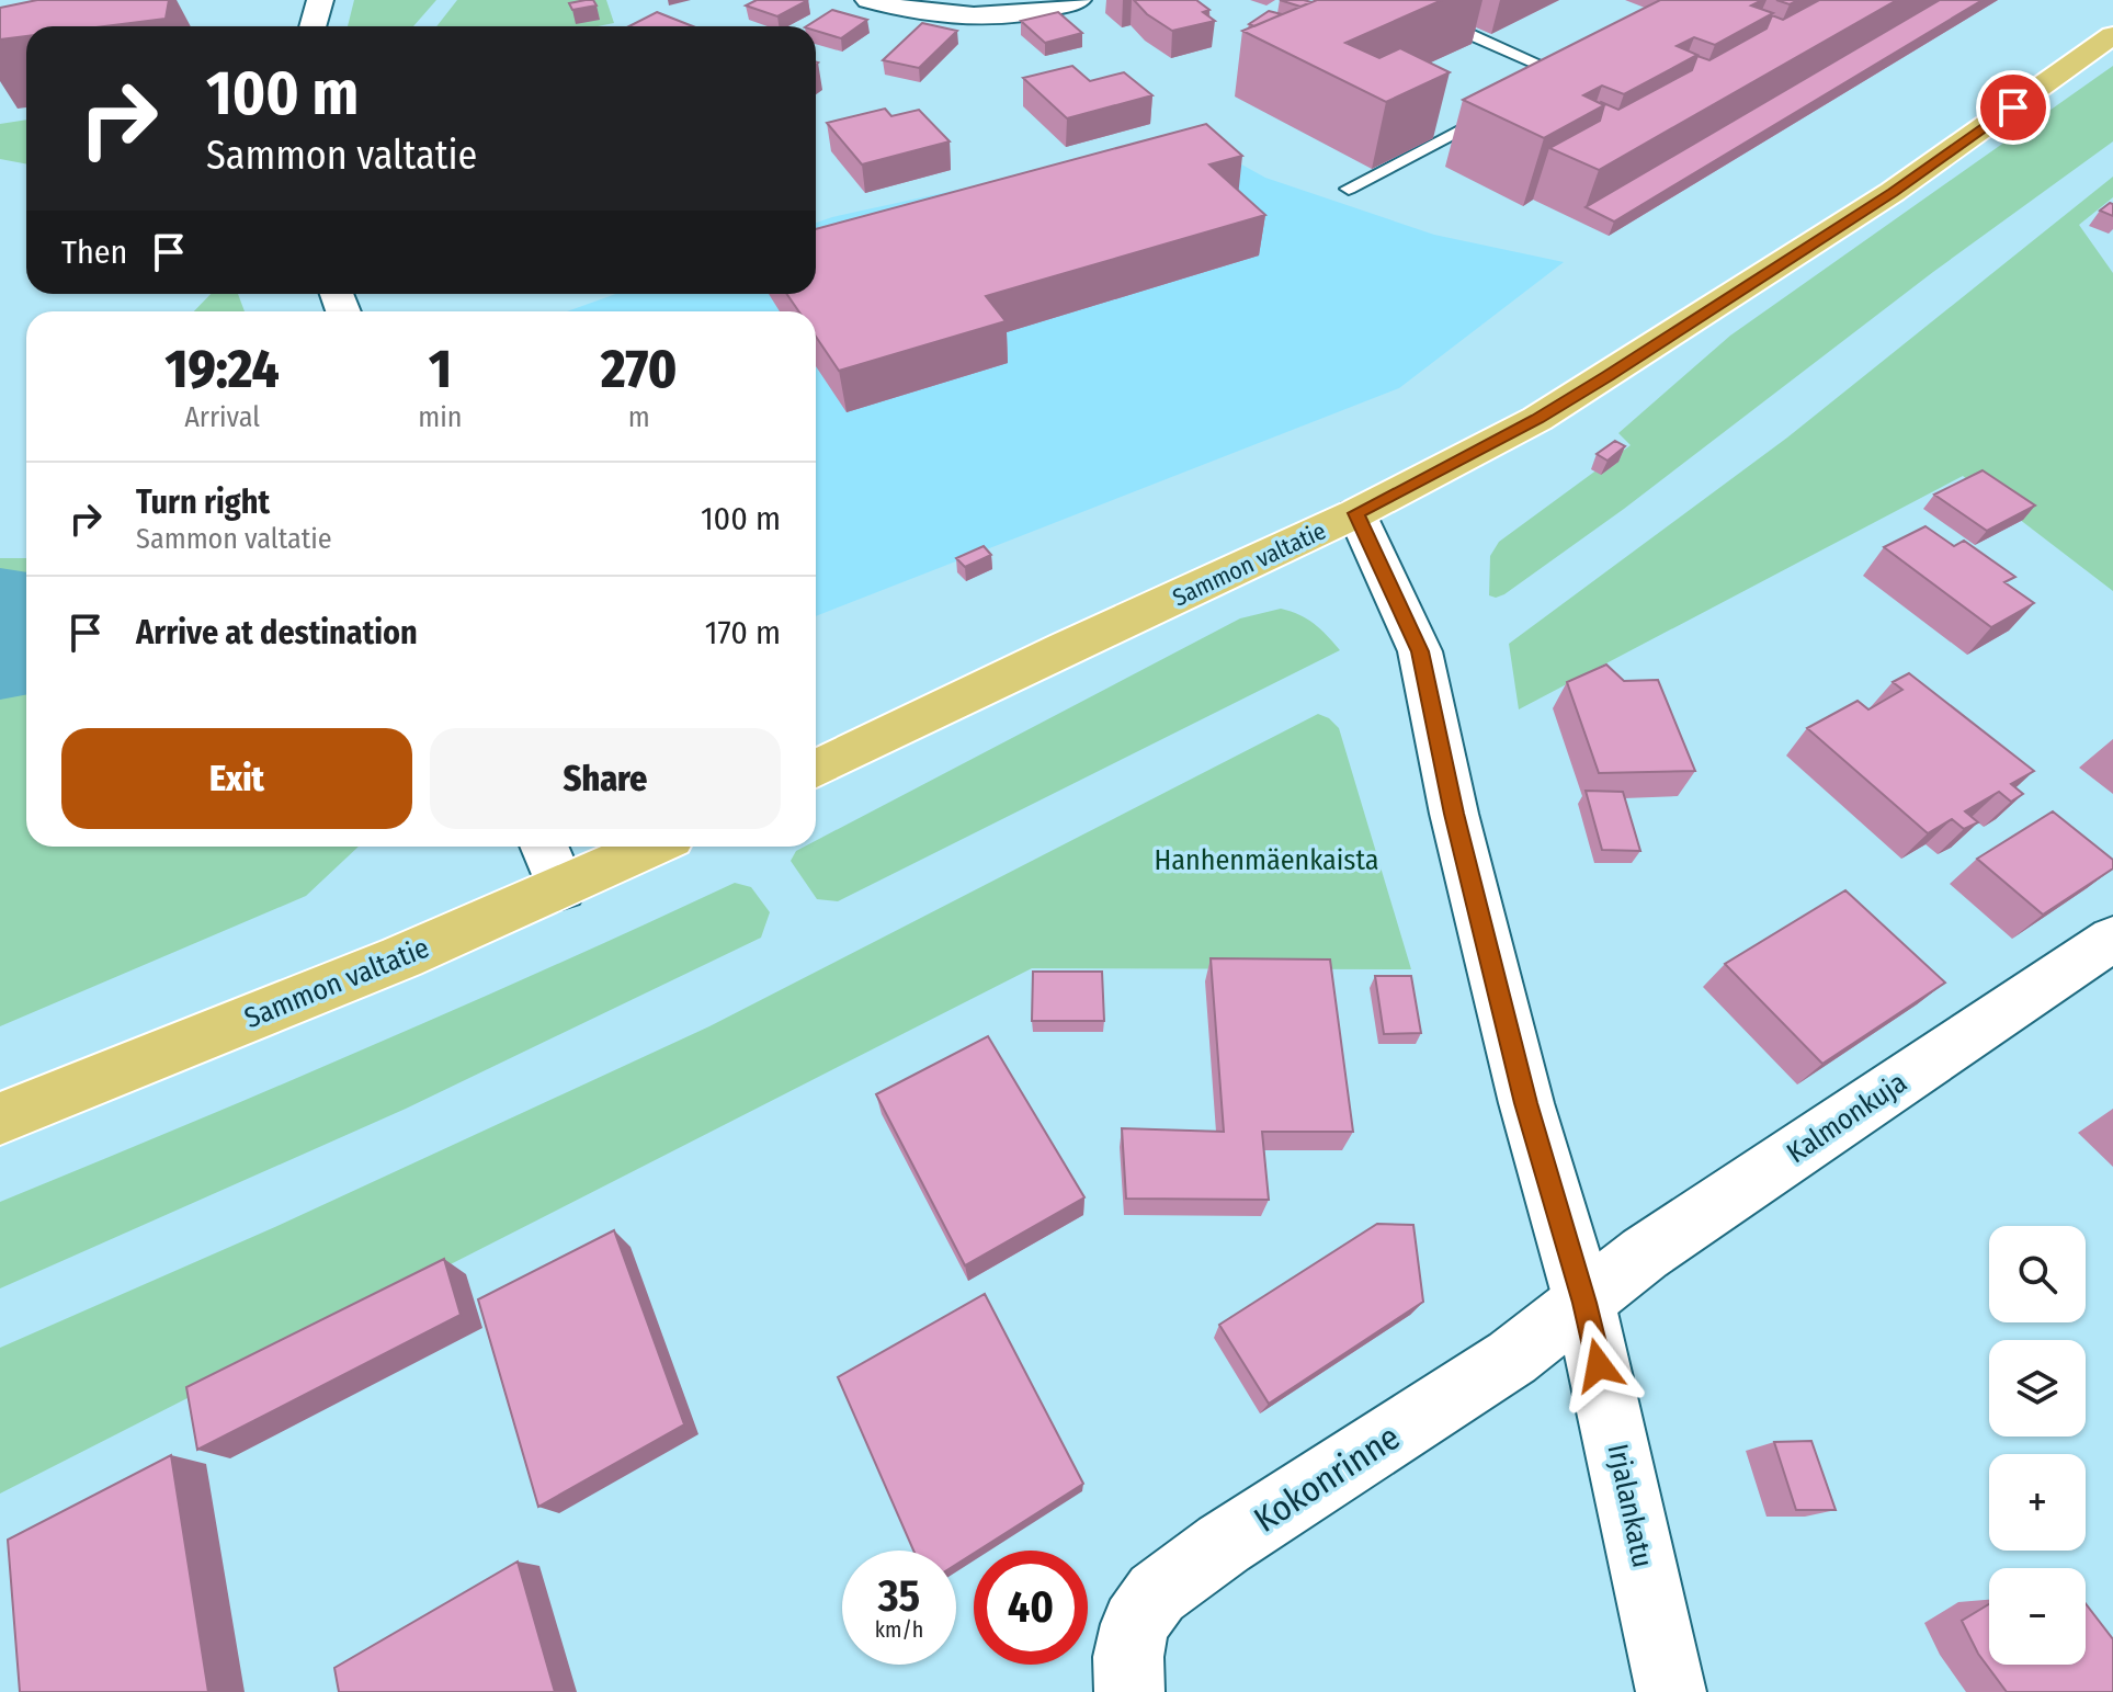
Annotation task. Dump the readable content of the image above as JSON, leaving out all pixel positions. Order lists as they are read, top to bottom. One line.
{"streets":{"main road":["Sammon valtatie"],"street":["Kalmonkuja","Kokonrinne","Irjalankatu"]},"crossings":[["Sammon valtatie","Irjalankatu"],["Kalmonkuja","Kokonrinne"],["Kalmonkuja","Irjalankatu"],["Kokonrinne","Irjalankatu"]],"parks":["Hanhenmäenkaista"],"page":{"turn":["100 m","Sammon valtatie"],"then":"Then","eta":["19:24","Arrival","1","min","270","m"],"list":[{"name":"Turn right","note":"Sammon valtatie","value":"100 m"},{"name":"Arrive at destination","value":"170 m"}],"buttons":["Exit","Share"],"map_buttons":["+","−"],"speed":"35 km/h","limit":"40"}}
